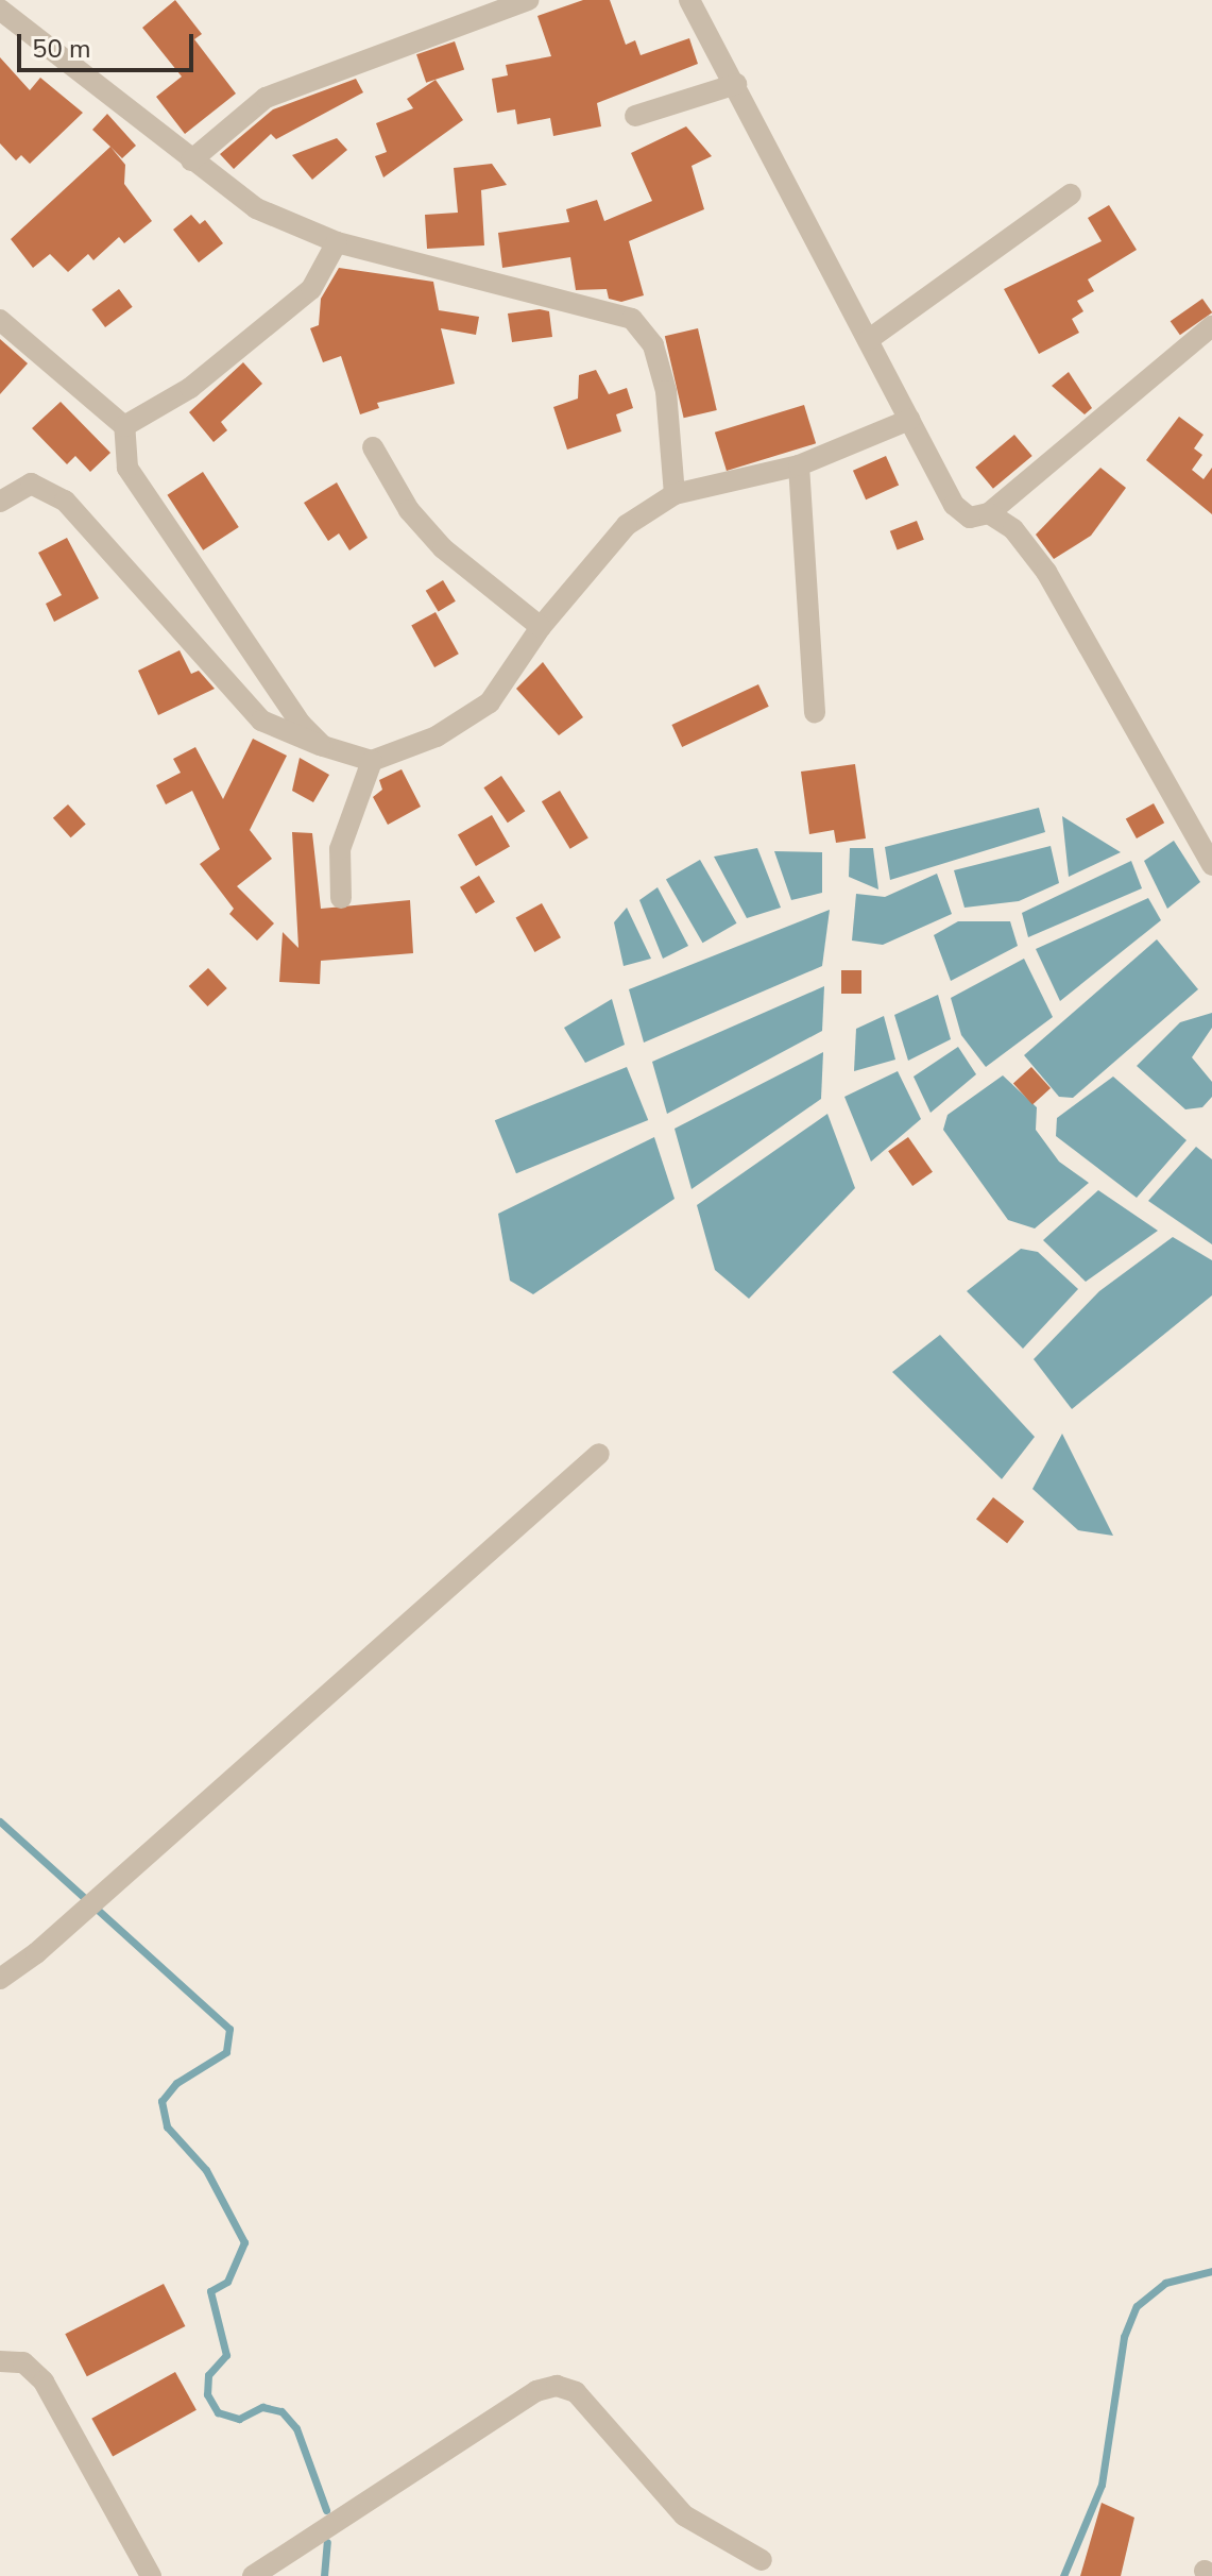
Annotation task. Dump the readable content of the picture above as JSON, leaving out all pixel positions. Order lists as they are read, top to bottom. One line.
{"scale_bar":"50 m"}
